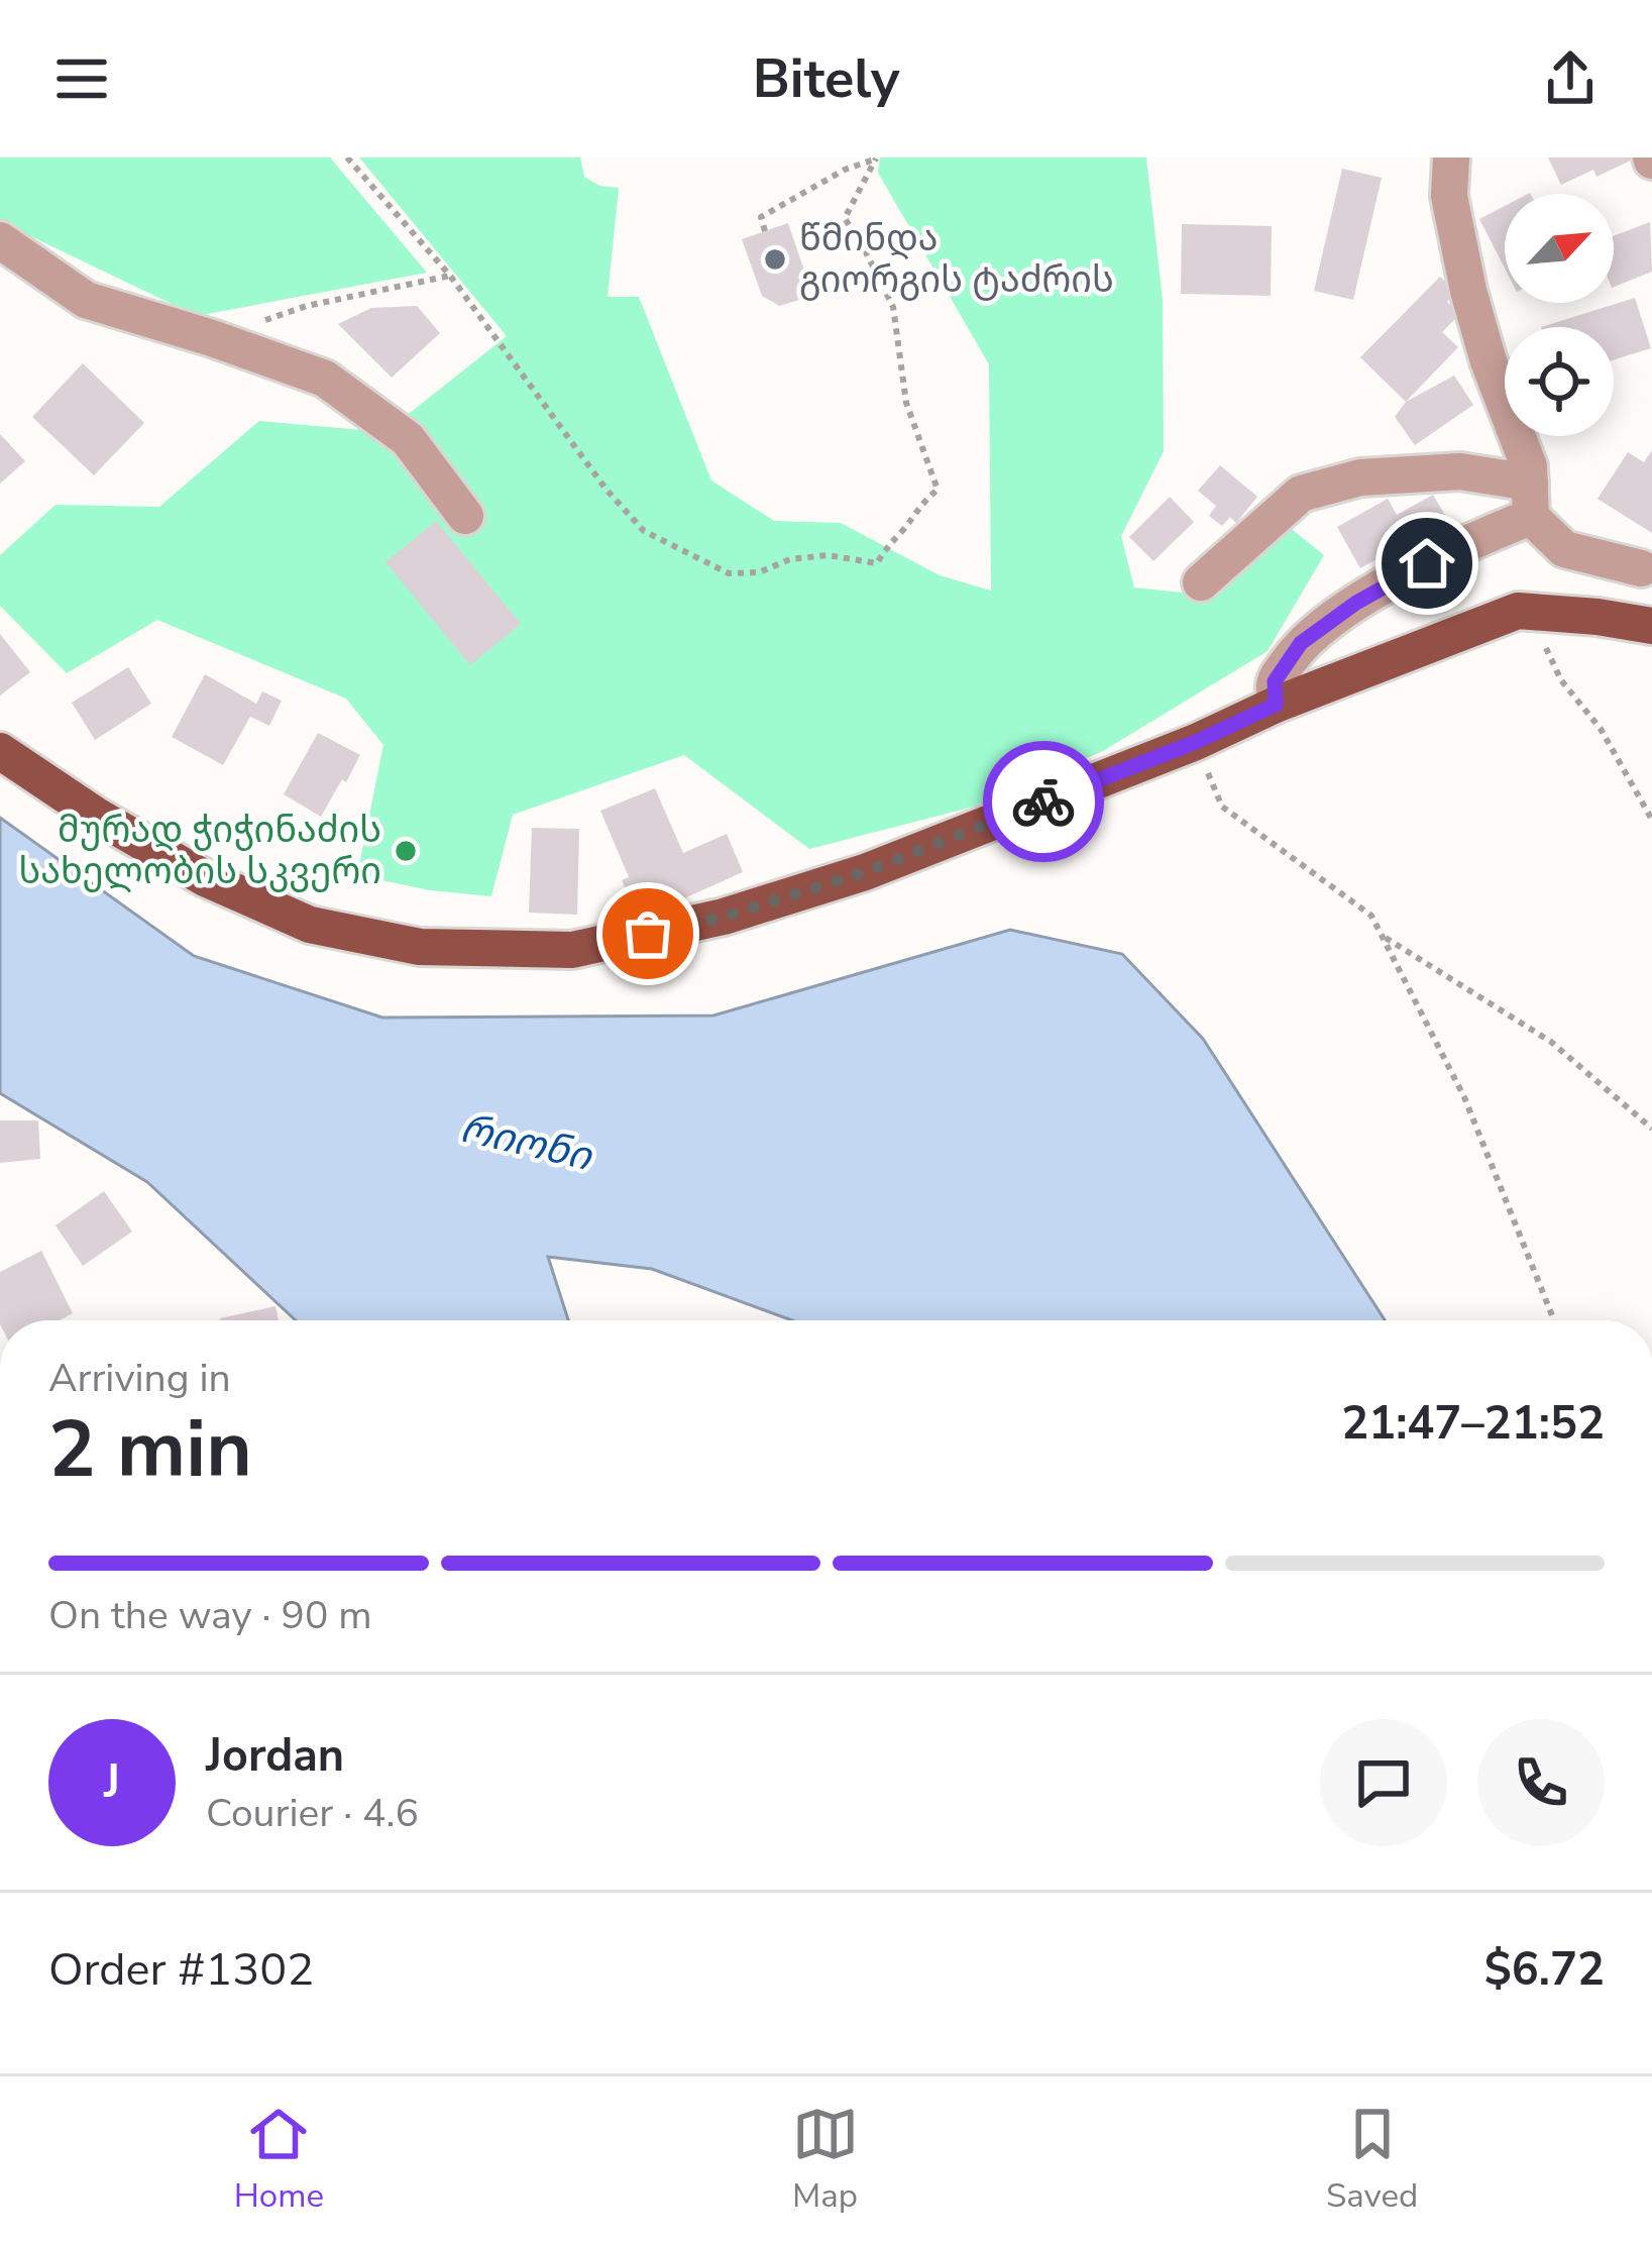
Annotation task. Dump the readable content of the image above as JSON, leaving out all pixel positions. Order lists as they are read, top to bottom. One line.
{"water":["რიონი"],"places":["წმინდა გიორგის ტაძრის","მურად ჭიჭინაძის სახელობის სკვერი"],"north":"top right","page":{"header":"Bitely","heading":["2 min","Arriving in","21:47–21:52"],"panel":["Jordan","Courier · 4.6","Order #1302","$6.72"],"bar":"On the way · 90 m","round":"J","tabs":["Home","Map","Saved"]}}
